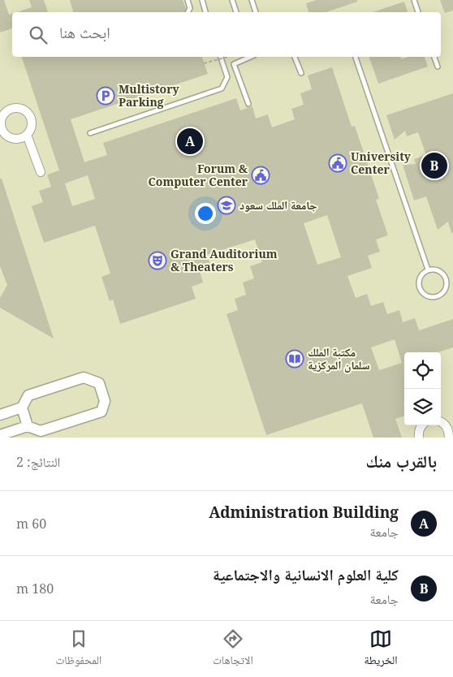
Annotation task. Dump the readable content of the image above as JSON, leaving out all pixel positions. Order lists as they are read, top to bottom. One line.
{"places":{"parking":["Multistory Parking"],"public building":["University Center","Forum & Computer Center"],"school or university":["جامعة الملك سعود"],"theatre":["Grand Auditorium & Theaters"],"library":["مكتبة الملك سلمان المركزية"]},"page":{"search":"ابحث هنا","pins":["A","B"],"heading":["بالقرب منك","النتائج: 2"],"list":[{"mark":"A","name":"Administration Building","note":"جامعة","value":"60 m"},{"mark":"B","name":"كلية العلوم الانسانية والاجتماعية","note":"جامعة","value":"180 m"}],"nav":["الخريطة","الاتجاهات","المحفوظات"]}}
